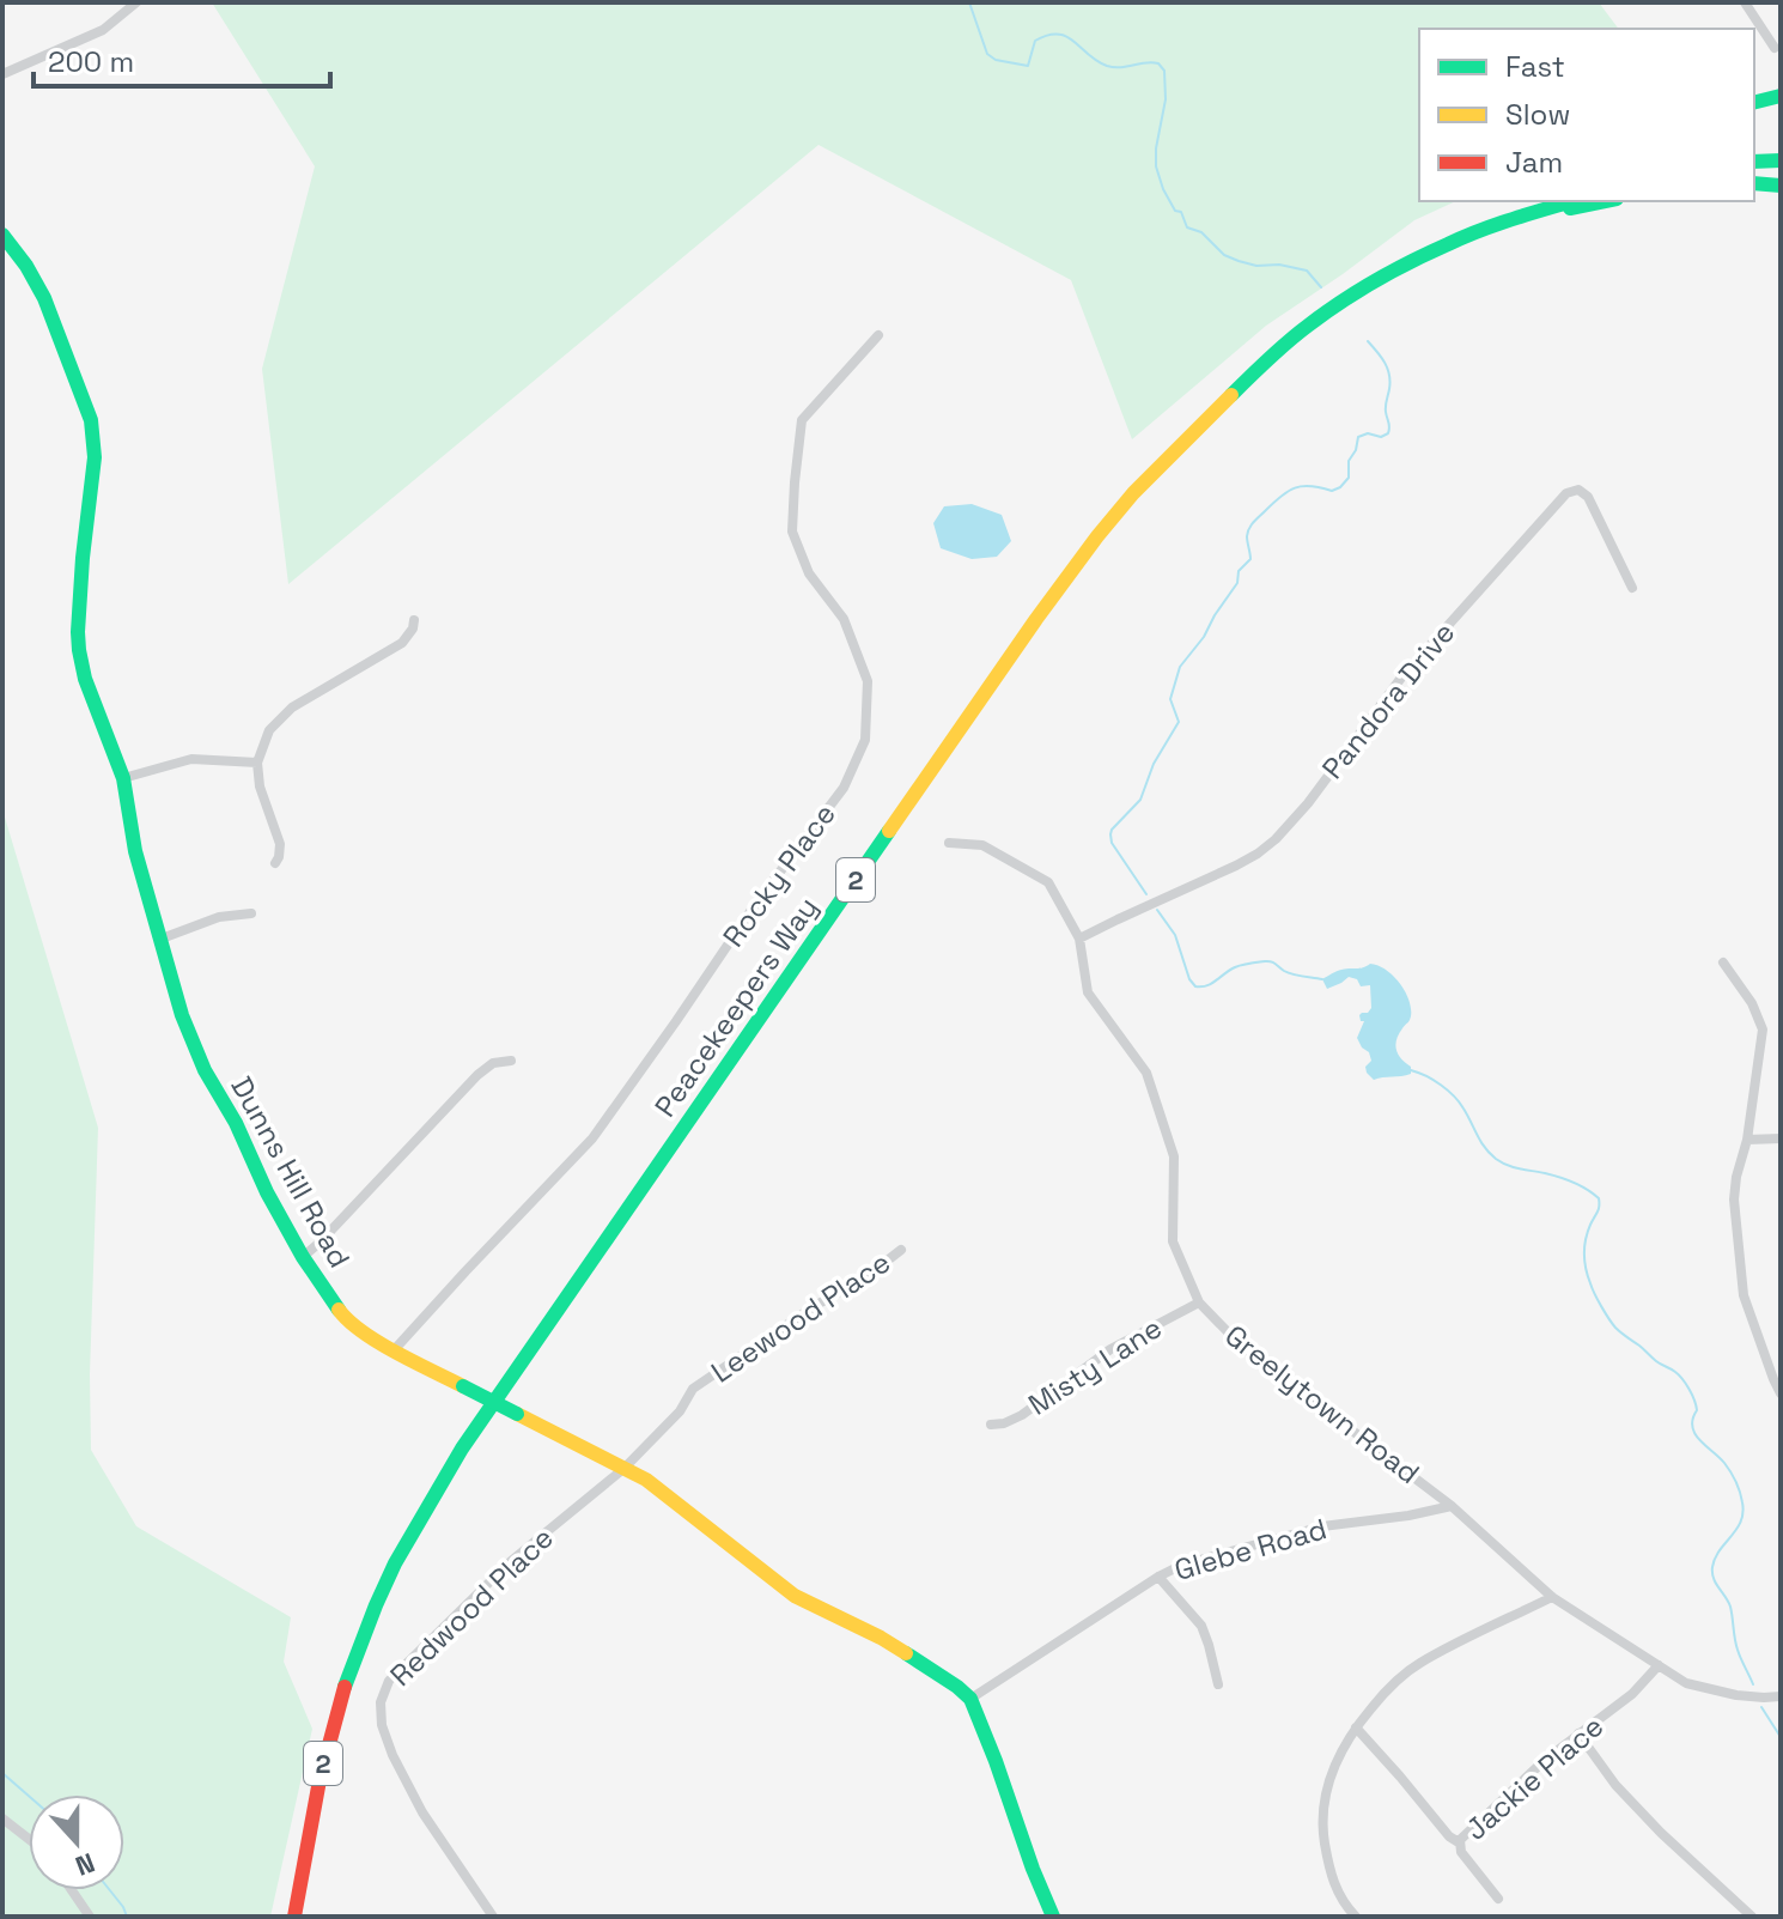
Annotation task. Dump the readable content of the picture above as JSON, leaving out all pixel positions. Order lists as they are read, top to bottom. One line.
{"streets":{"main road":["2","Peacekeepers Way","Dunns Hill Road"],"street":["Pandora Drive","Rocky Place","Leewood Place","Misty Lane","Greelytown Road","Glebe Road","Redwood Place","Jackie Place"]},"crossings":[["Pandora Drive","Greelytown Road"],["Rocky Place","Dunns Hill Road"],["Dunns Hill Road","Leewood Place"],["Dunns Hill Road","Glebe Road"],["Dunns Hill Road","Redwood Place"],["Leewood Place","Redwood Place"],["Misty Lane","Greelytown Road"],["Greelytown Road","Glebe Road"],["Greelytown Road","Jackie Place"]],"legend":["Fast","Slow","Jam"],"scale_bar":"200 m","north":"bottom"}
